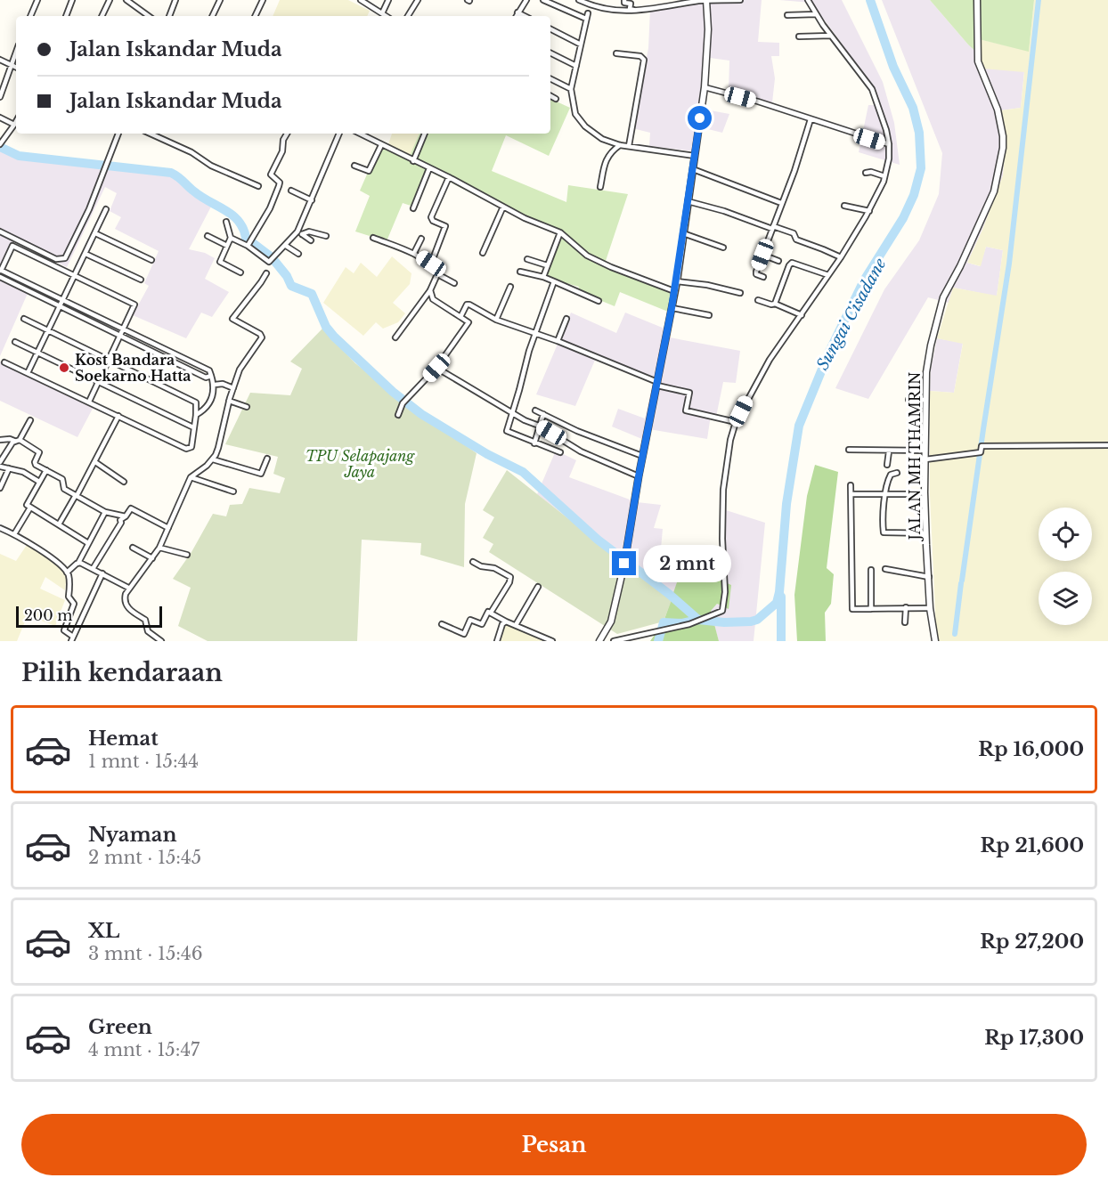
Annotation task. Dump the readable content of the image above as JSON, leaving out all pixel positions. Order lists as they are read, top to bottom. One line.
{"streets":{"street":["JALAN MH THAMRIN"]},"water":["Sungai Cisadane"],"parks":["TPU Selapajang Jaya"],"places":["Kost Bandara Soekarno Hatta"],"scale_bar":"200 m","page":{"banner":["Jalan Iskandar Muda","Jalan Iskandar Muda"],"bubble":"2 mnt","scale":"200 m","heading":"Pilih kendaraan","list":[{"name":"Hemat","note":"1 mnt · 15:44","value":"Rp 16,000"},{"name":"Nyaman","note":"2 mnt · 15:45","value":"Rp 21,600"},{"name":"XL","note":"3 mnt · 15:46","value":"Rp 27,200"},{"name":"Green","note":"4 mnt · 15:47","value":"Rp 17,300"}],"buttons":"Pesan"}}
